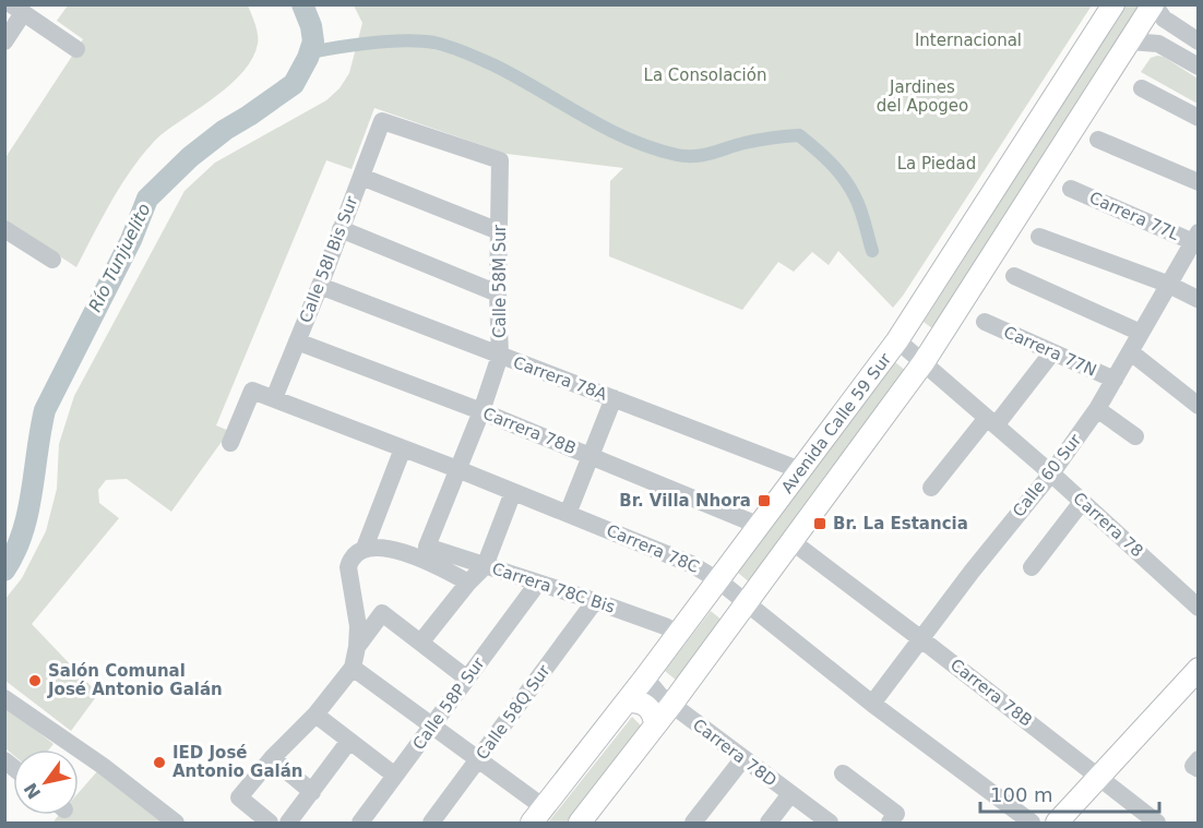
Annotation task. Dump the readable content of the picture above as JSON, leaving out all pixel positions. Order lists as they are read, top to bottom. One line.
{"streets":{"main road":["Avenida Calle 59 Sur"],"street":["Carrera 77L","Calle 58I Bis Sur","Calle 58M Sur","Carrera 77N","Carrera 78A","Carrera 78B","Calle 60 Sur","Carrera 78","Carrera 78C","Carrera 78C Bis","Calle 58P Sur","Calle 58Q Sur","Carrera 78D"]},"crossings":[["Carrera 77L","Calle 60 Sur"],["Calle 58I Bis Sur","Calle 58M Sur"],["Calle 58I Bis Sur","Carrera 78A"],["Calle 58I Bis Sur","Carrera 78B"],["Calle 58I Bis Sur","Carrera 78C"],["Calle 58M Sur","Carrera 78A"],["Calle 58M Sur","Carrera 78B"],["Calle 58M Sur","Carrera 78C"],["Calle 58M Sur","Carrera 78C Bis"],["Carrera 77N","Calle 60 Sur"],["Carrera 78A","Avenida Calle 59 Sur"],["Avenida Calle 59 Sur","Carrera 78B"],["Avenida Calle 59 Sur","Carrera 78"],["Avenida Calle 59 Sur","Carrera 78C"],["Avenida Calle 59 Sur","Carrera 78C Bis"],["Avenida Calle 59 Sur","Carrera 78D"],["Carrera 78B","Calle 60 Sur"],["Calle 60 Sur","Carrera 78"],["Calle 60 Sur","Carrera 78C"],["Carrera 78C Bis","Calle 58P Sur"],["Carrera 78C Bis","Calle 58Q Sur"]],"water":["Río Tunjuelito"],"parks":["Internacional","La Consolación","Jardines del Apogeo","La Piedad"],"places":{"transit":["Br. Villa Nhora","Br. La Estancia"],"other":["Salón Comunal José Antonio Galán","IED José Antonio Galán"]},"scale_bar":"100 m","north":"bottom left"}
